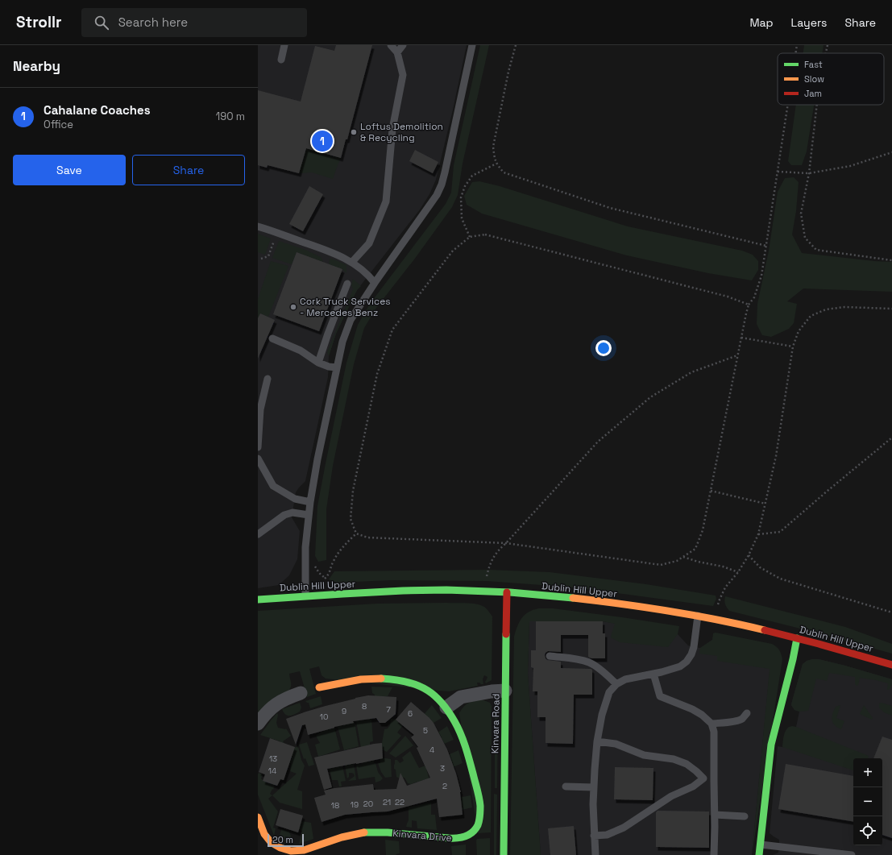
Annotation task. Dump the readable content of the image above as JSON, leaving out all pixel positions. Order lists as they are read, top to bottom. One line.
{"streets":{"street":["Dublin Hill Upper","Kinvara Road","Kinvara Drive"]},"crossings":[["Dublin Hill Upper","Kinvara Road"]],"places":["Loftus Demolition & Recycling","Cork Truck Services - Mercedes Benz"],"house_numbers":["8","7","9","6","10","5","4","13","3","14","2","21","22","20","19","18"],"legend":["Fast","Slow","Jam"],"scale_bar":"20 m","page":{"header":"Strollr","search":"Search here","nav":["Map","Layers","Share"],"heading":"Nearby","list":[{"mark":"1","name":"Cahalane Coaches","note":"Office","value":"190 m"}],"pins":"1","buttons":["Save","Share"],"map_buttons":["+","−"],"scale":"20 m"}}
